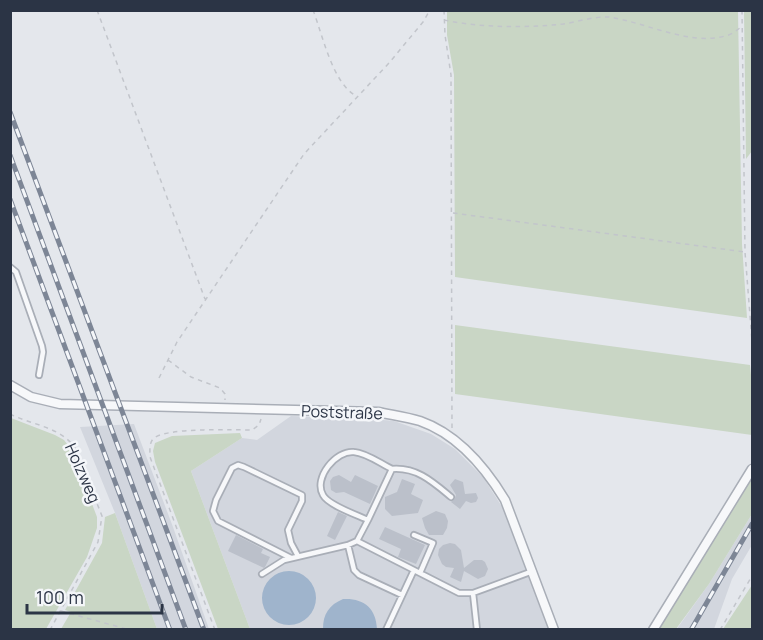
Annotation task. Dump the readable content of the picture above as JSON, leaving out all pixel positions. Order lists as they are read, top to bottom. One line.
{"streets":{"street":["Poststraße"],"path":["Holzweg"]},"scale_bar":"100 m"}
